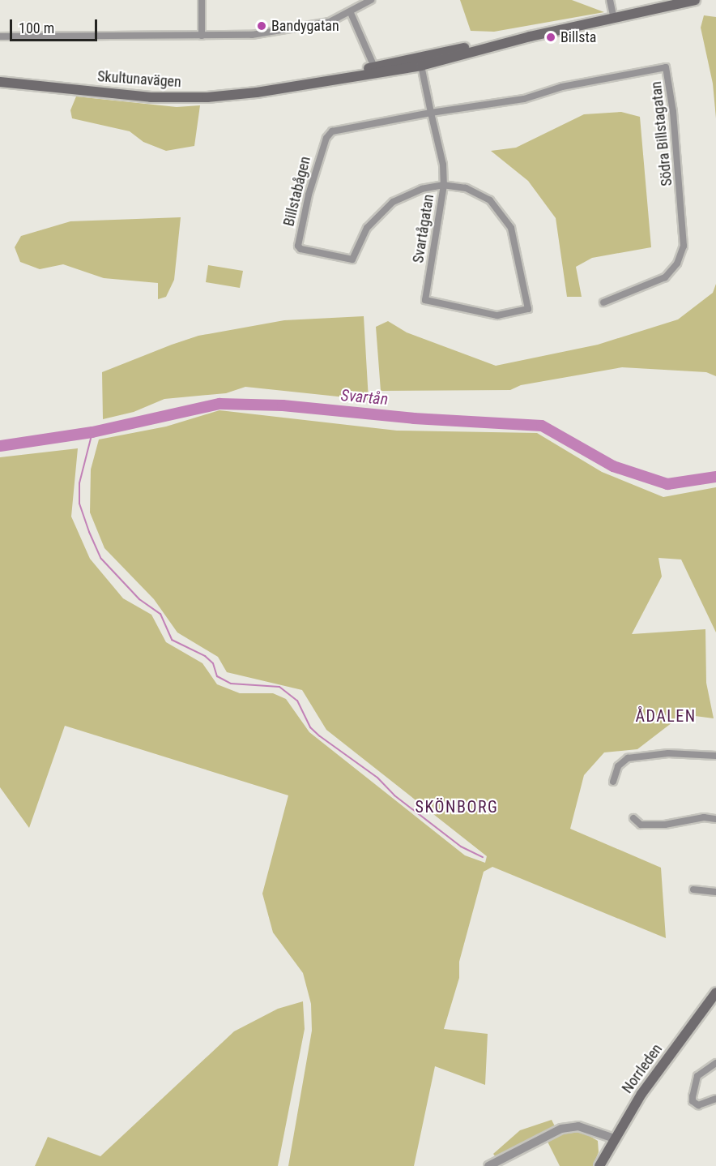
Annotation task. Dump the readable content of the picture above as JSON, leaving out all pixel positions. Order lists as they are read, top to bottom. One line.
{"streets":{"main road":["Skultunavägen","Norrleden"],"street":["Södra Billstagatan","Billstabågen","Svartågatan"]},"crossings":[["Skultunavägen","Svartågatan"],["Södra Billstagatan","Billstabågen"],["Södra Billstagatan","Svartågatan"],["Billstabågen","Svartågatan"]],"districts":["ÅDALEN","SKÖNBORG"],"water":["Svartån"],"places":["Bandygatan","Billsta"],"scale_bar":"100 m"}
